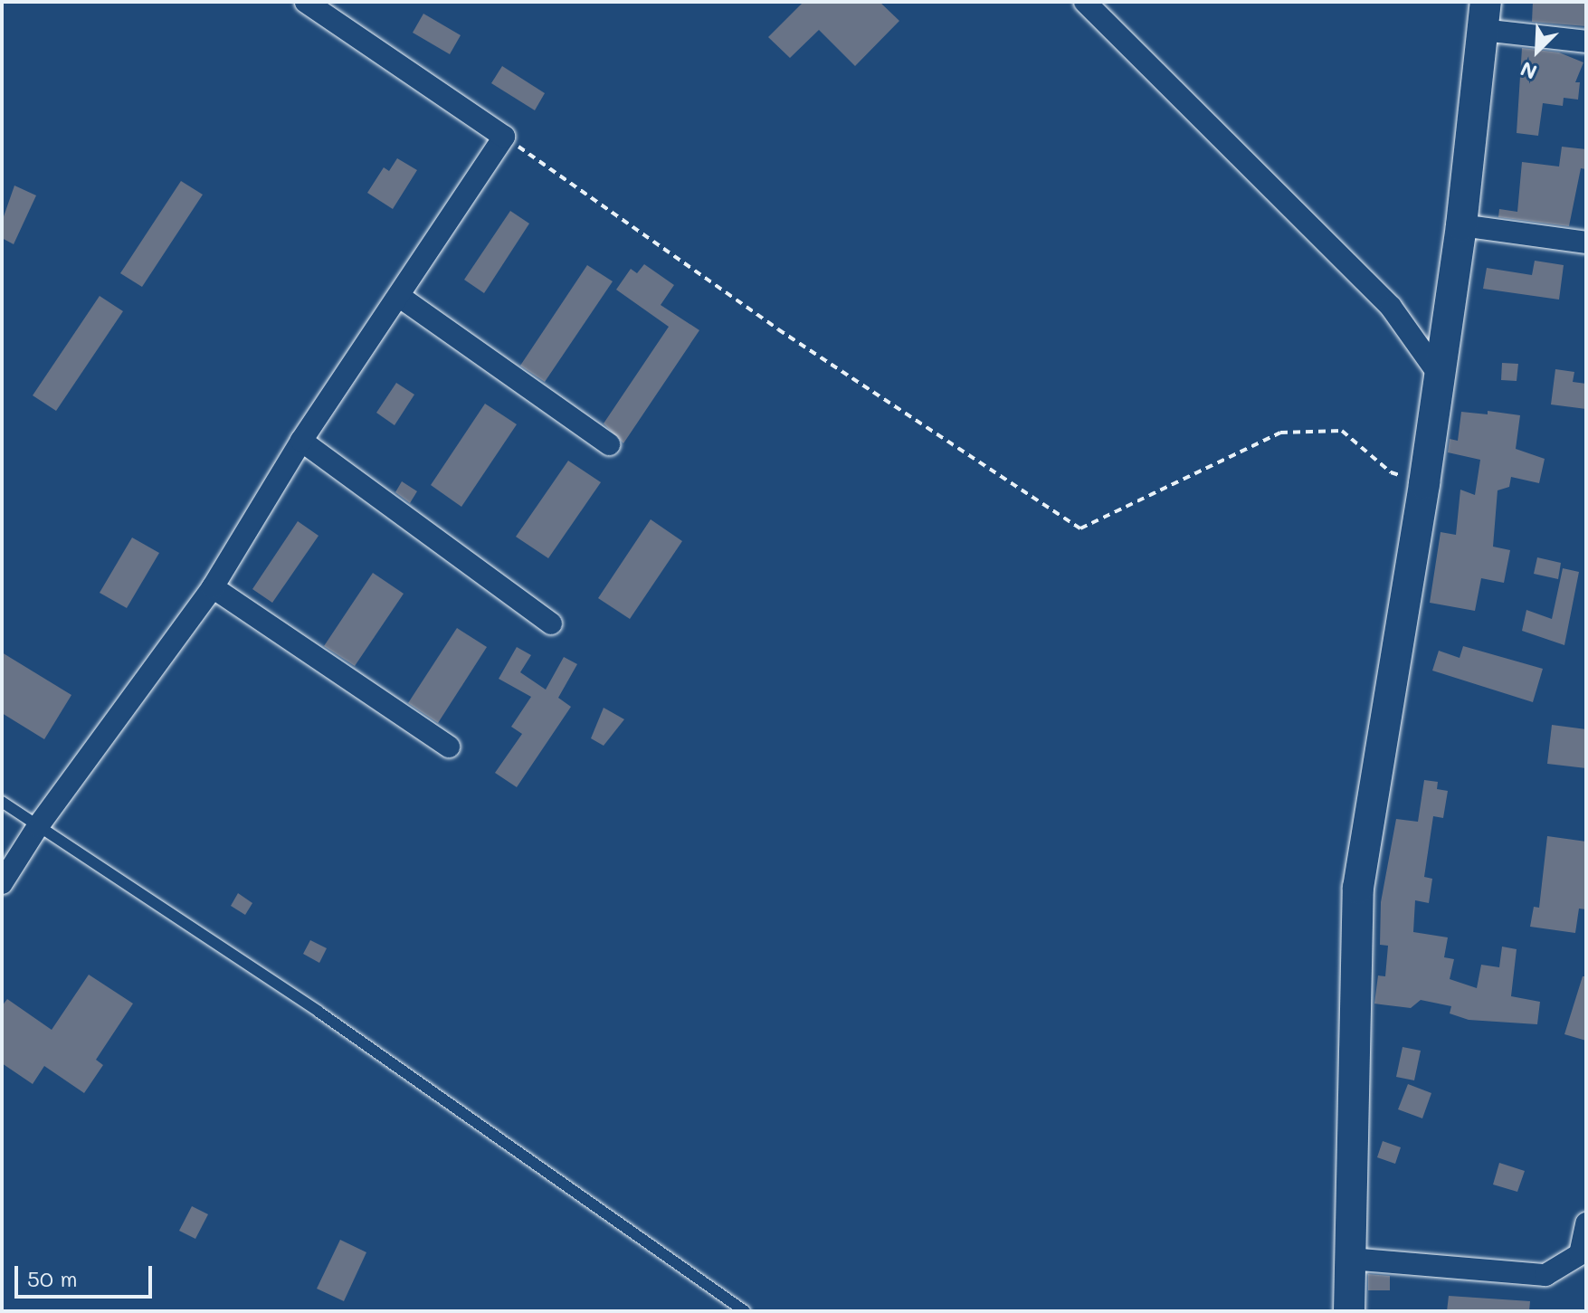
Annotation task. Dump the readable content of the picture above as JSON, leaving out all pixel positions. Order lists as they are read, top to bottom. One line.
{"scale_bar":"50 m","north":"bottom left"}
